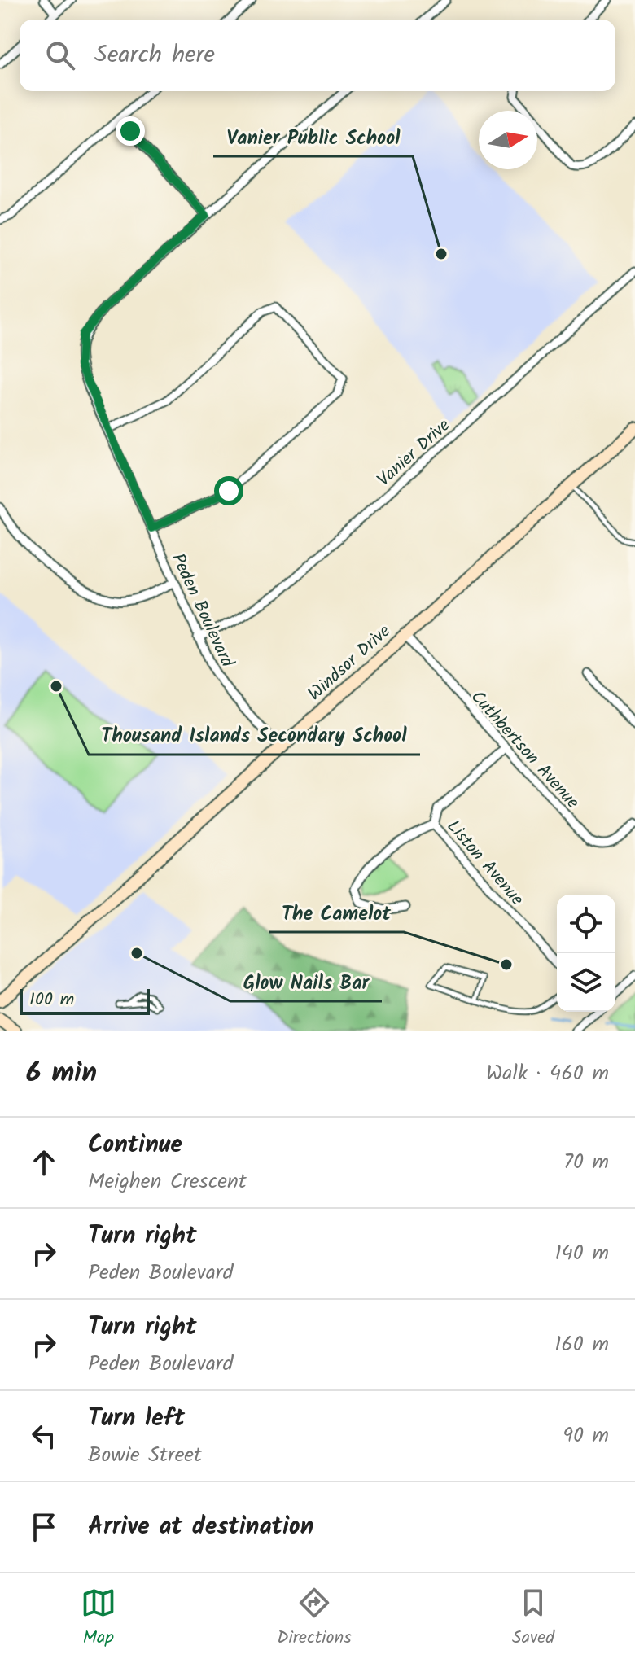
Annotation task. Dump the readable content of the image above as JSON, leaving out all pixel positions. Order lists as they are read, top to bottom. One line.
{"streets":{"street":["Vanier Drive","Peden Boulevard","Windsor Drive","Cuthbertson Avenue","Liston Avenue"]},"crossings":[["Vanier Drive","Peden Boulevard"],["Peden Boulevard","Windsor Drive"],["Windsor Drive","Cuthbertson Avenue"],["Cuthbertson Avenue","Liston Avenue"]],"places":["Vanier Public School","Thousand Islands Secondary School","Glow Nails Bar","The Camelot"],"scale_bar":"100 m","north":"right","page":{"search":"Search here","scale":"100 m","heading":["6 min","Walk · 460 m"],"list":[["Continue","Meighen Crescent","70 m"],["Turn right","Peden Boulevard","140 m"],["Turn right","Peden Boulevard","160 m"],["Turn left","Bowie Street","90 m"],"Arrive at destination"],"nav":["Map","Directions","Saved"]}}
